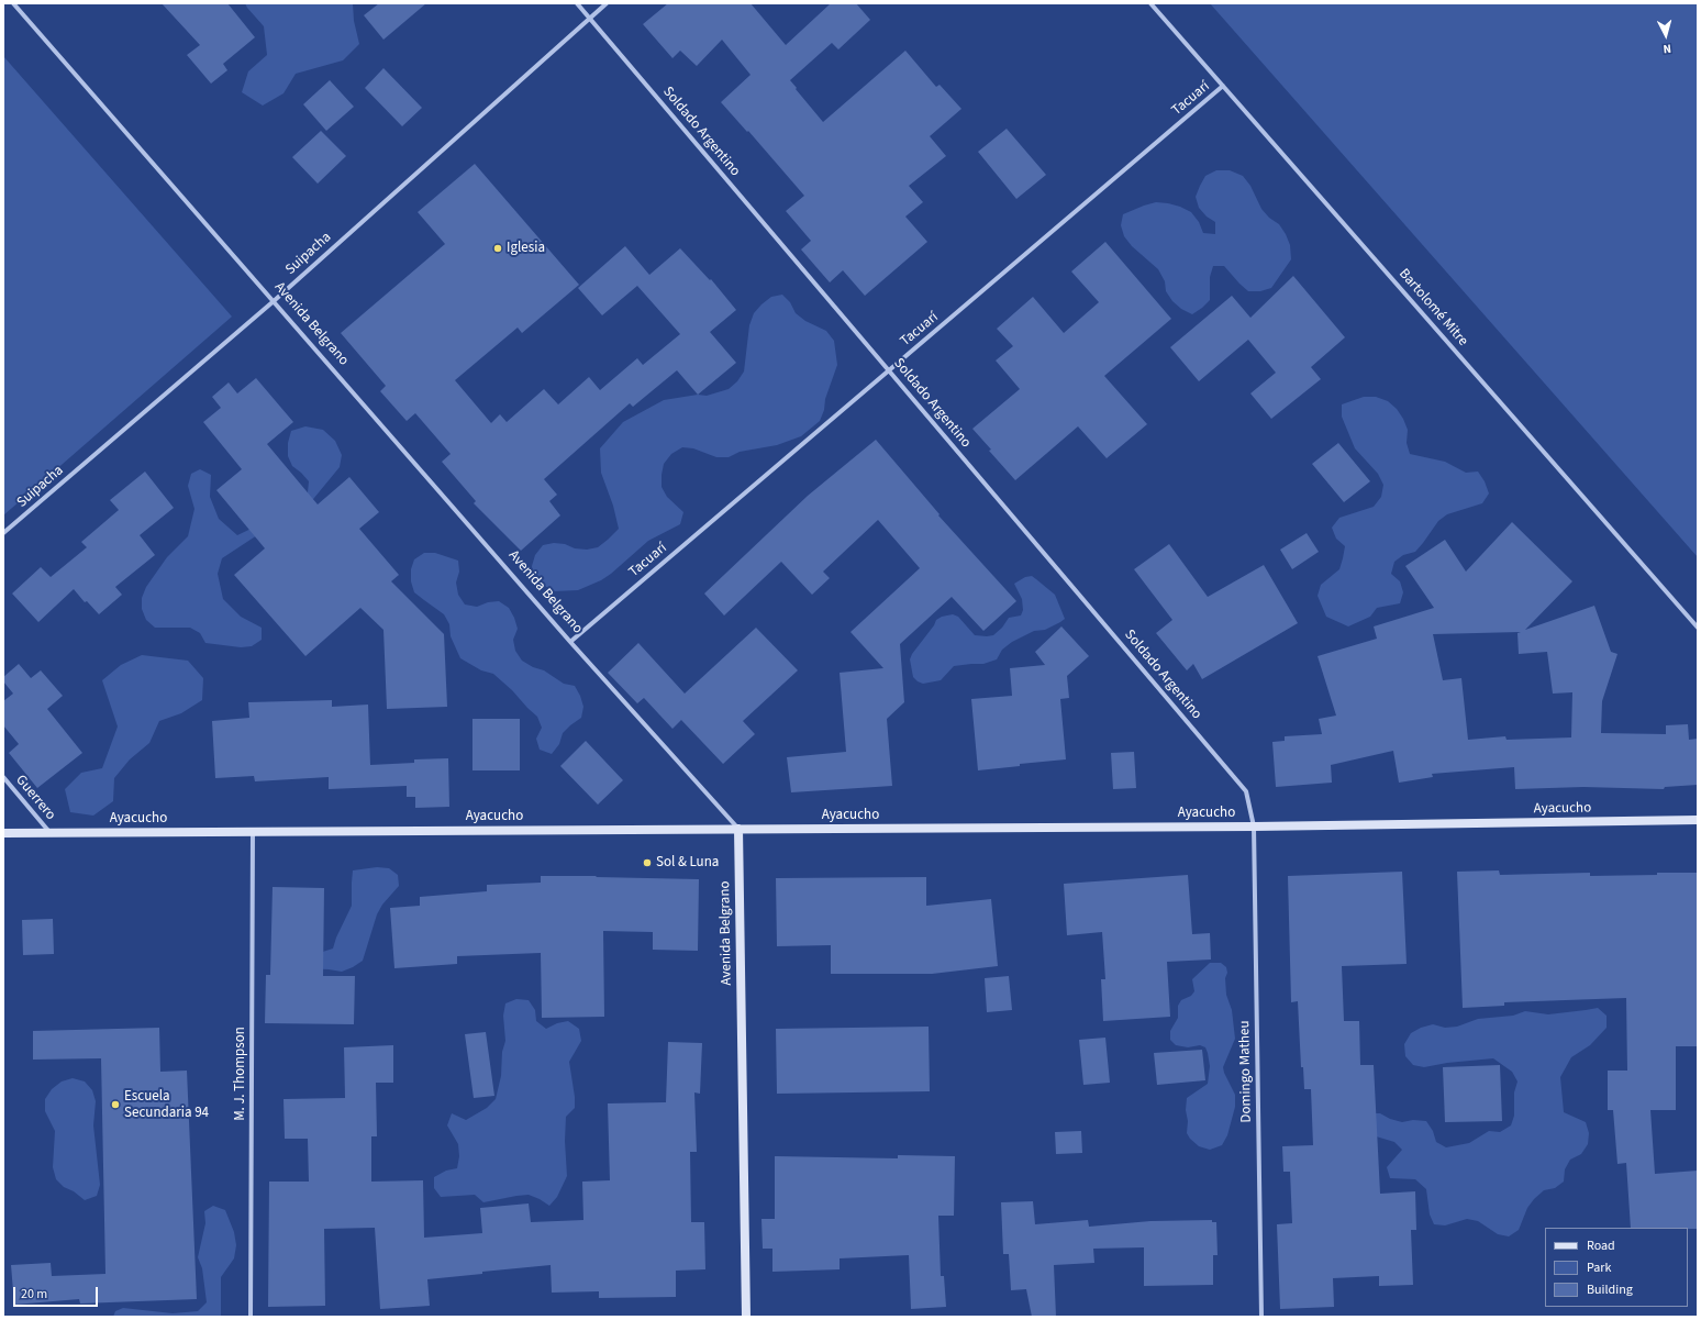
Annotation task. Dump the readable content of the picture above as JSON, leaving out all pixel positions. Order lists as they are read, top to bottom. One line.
{"streets":{"street":["Tacuarí","Soldado Argentino","Suipacha","Bartolomé Mitre","Avenida Belgrano","Guerrero","Ayacucho","Domingo Matheu","M. J. Thompson"]},"crossings":[["Tacuarí","Soldado Argentino"],["Tacuarí","Bartolomé Mitre"],["Tacuarí","Avenida Belgrano"],["Soldado Argentino","Suipacha"],["Soldado Argentino","Ayacucho"],["Soldado Argentino","Domingo Matheu"],["Suipacha","Avenida Belgrano"],["Avenida Belgrano","Ayacucho"],["Guerrero","Ayacucho"],["Ayacucho","Domingo Matheu"],["Ayacucho","M. J. Thompson"]],"places":["Iglesia","Sol & Luna","Escuela Secundaria 94"],"legend":["Road","Park","Building"],"scale_bar":"20 m","north":"bottom"}
